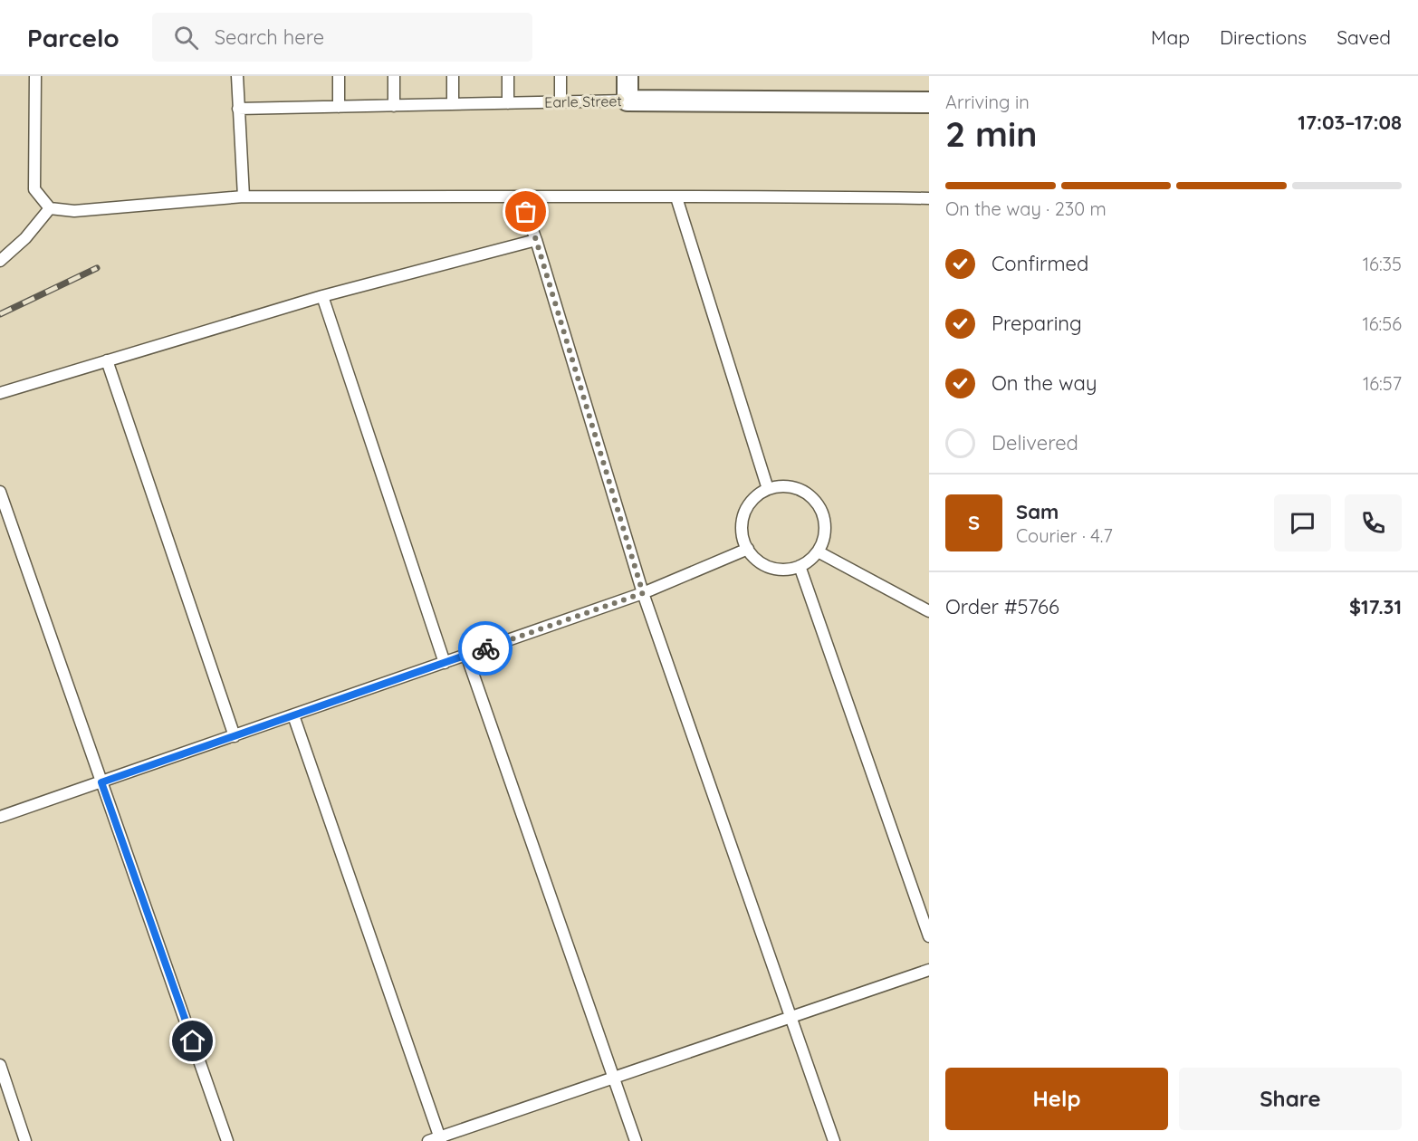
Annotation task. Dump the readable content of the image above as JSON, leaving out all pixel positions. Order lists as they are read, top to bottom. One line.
{"streets":{"street":["Earle Street"]},"page":{"header":"Parcelo","search":"Search here","nav":["Map","Directions","Saved"],"heading":["2 min","Arriving in","17:03–17:08"],"panel":["Sam","Courier · 4.7","Order #5766","$17.31"],"bar":"On the way · 230 m","list":[["Confirmed","16:35"],["Preparing","16:56"],["On the way","16:57"],"Delivered"],"round":"S","buttons":["Help","Share"]}}
